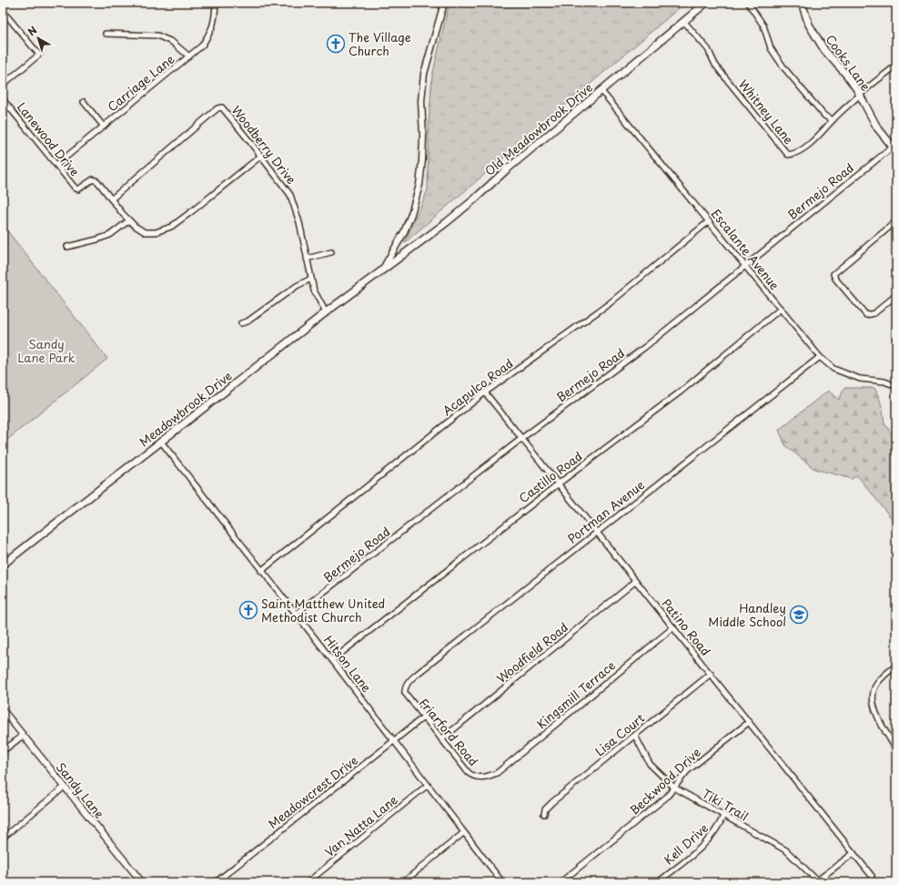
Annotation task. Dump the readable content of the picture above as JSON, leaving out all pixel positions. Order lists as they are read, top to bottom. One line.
{"streets":{"main road":["Cooks Lane","Old Meadowbrook Drive","Meadowbrook Drive"],"street":["Carriage Lane","Whitney Lane","Lanewood Drive","Woodberry Drive","Bermejo Road","Escalante Avenue","Acapulco Road","Castillo Road","Portman Avenue","Patino Road","Woodfield Road","Hitson Lane","Kingsmill Terrace","Friarford Road","Lisa Court","Beckwood Drive","Sandy Lane","Meadowcrest Drive","Tiki Trail","Van Natta Lane","Kell Drive"]},"crossings":[["Cooks Lane","Whitney Lane"],["Cooks Lane","Bermejo Road"],["Carriage Lane","Lanewood Drive"],["Whitney Lane","Old Meadowbrook Drive"],["Old Meadowbrook Drive","Escalante Avenue"],["Old Meadowbrook Drive","Meadowbrook Drive"],["Lanewood Drive","Woodberry Drive"],["Woodberry Drive","Meadowbrook Drive"],["Bermejo Road","Escalante Avenue"],["Bermejo Road","Patino Road"],["Bermejo Road","Hitson Lane"],["Escalante Avenue","Acapulco Road"],["Escalante Avenue","Castillo Road"],["Escalante Avenue","Portman Avenue"],["Acapulco Road","Patino Road"],["Acapulco Road","Hitson Lane"],["Meadowbrook Drive","Hitson Lane"],["Castillo Road","Patino Road"],["Castillo Road","Hitson Lane"],["Portman Avenue","Patino Road"],["Portman Avenue","Friarford Road"],["Patino Road","Woodfield Road"],["Patino Road","Kingsmill Terrace"],["Patino Road","Lisa Court"],["Patino Road","Beckwood Drive"],["Woodfield Road","Friarford Road"],["Hitson Lane","Meadowcrest Drive"],["Hitson Lane","Van Natta Lane"],["Kingsmill Terrace","Friarford Road"],["Friarford Road","Meadowcrest Drive"],["Lisa Court","Tiki Trail"],["Beckwood Drive","Tiki Trail"],["Tiki Trail","Kell Drive"]],"parks":["Sandy Lane Park"],"places":{"church":["The Village Church","Saint Matthew United Methodist Church"],"school or university":["Handley Middle School"]},"north":"top left"}
